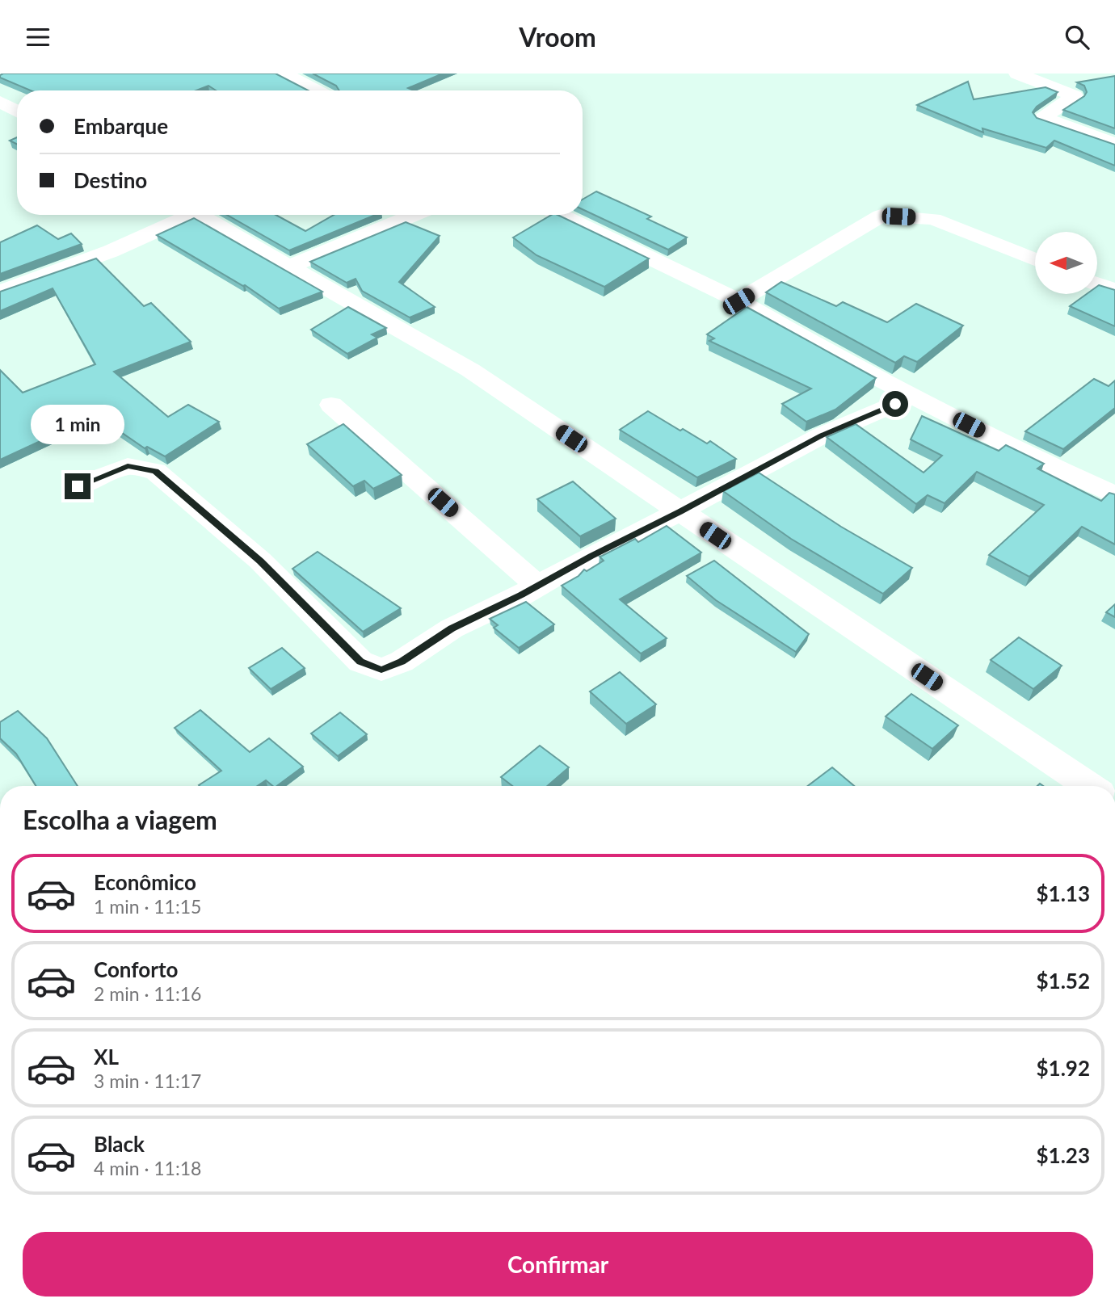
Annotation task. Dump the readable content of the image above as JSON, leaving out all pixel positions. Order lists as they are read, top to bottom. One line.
{"north":"left","page":{"header":"Vroom","banner":["Embarque","Destino"],"bubble":"1 min","heading":"Escolha a viagem","list":[{"name":"Econômico","note":"1 min · 11:15","value":"$1.13"},{"name":"Conforto","note":"2 min · 11:16","value":"$1.52"},{"name":"XL","note":"3 min · 11:17","value":"$1.92"},{"name":"Black","note":"4 min · 11:18","value":"$1.23"}],"buttons":"Confirmar"}}
